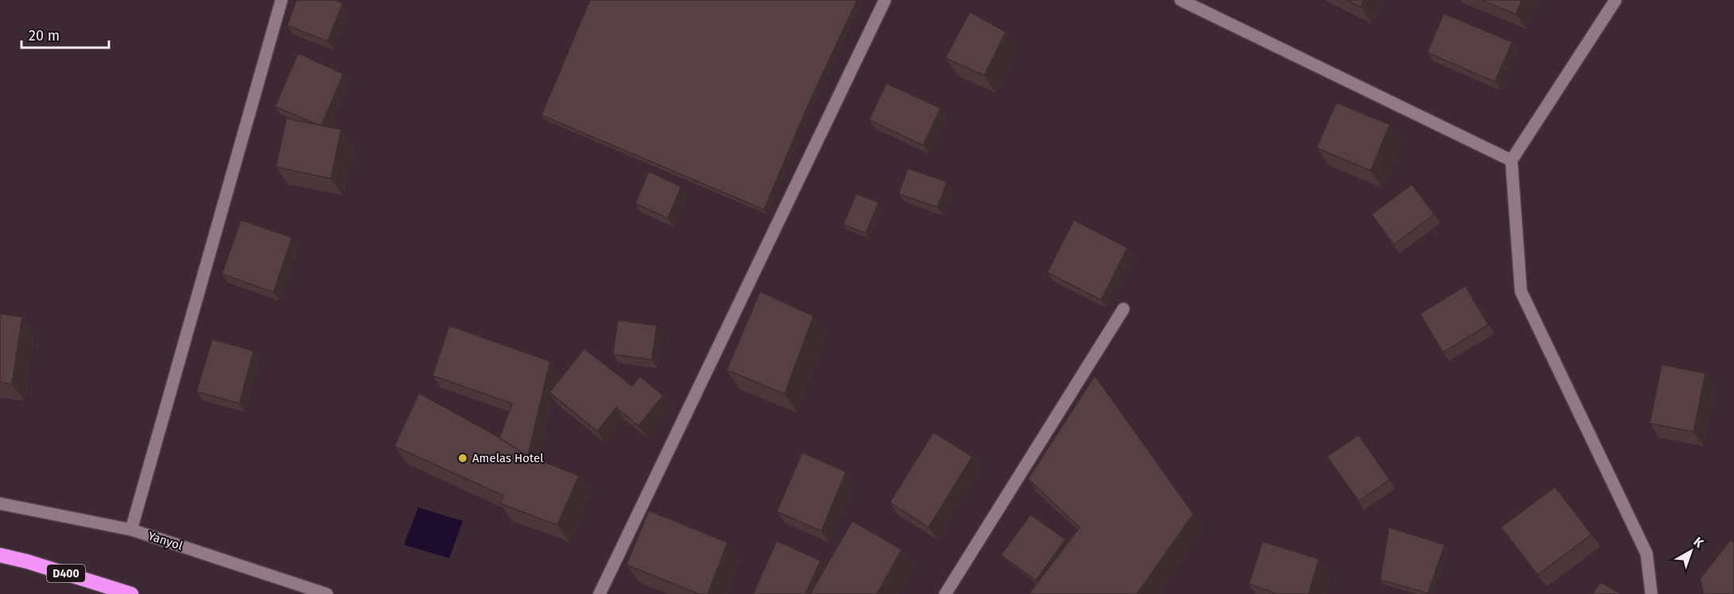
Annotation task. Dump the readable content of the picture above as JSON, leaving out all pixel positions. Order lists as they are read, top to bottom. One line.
{"streets":{"highway":["D400"],"street":["Yanyol"]},"places":["Amelas Hotel"],"scale_bar":"20 m","north":"top right"}
